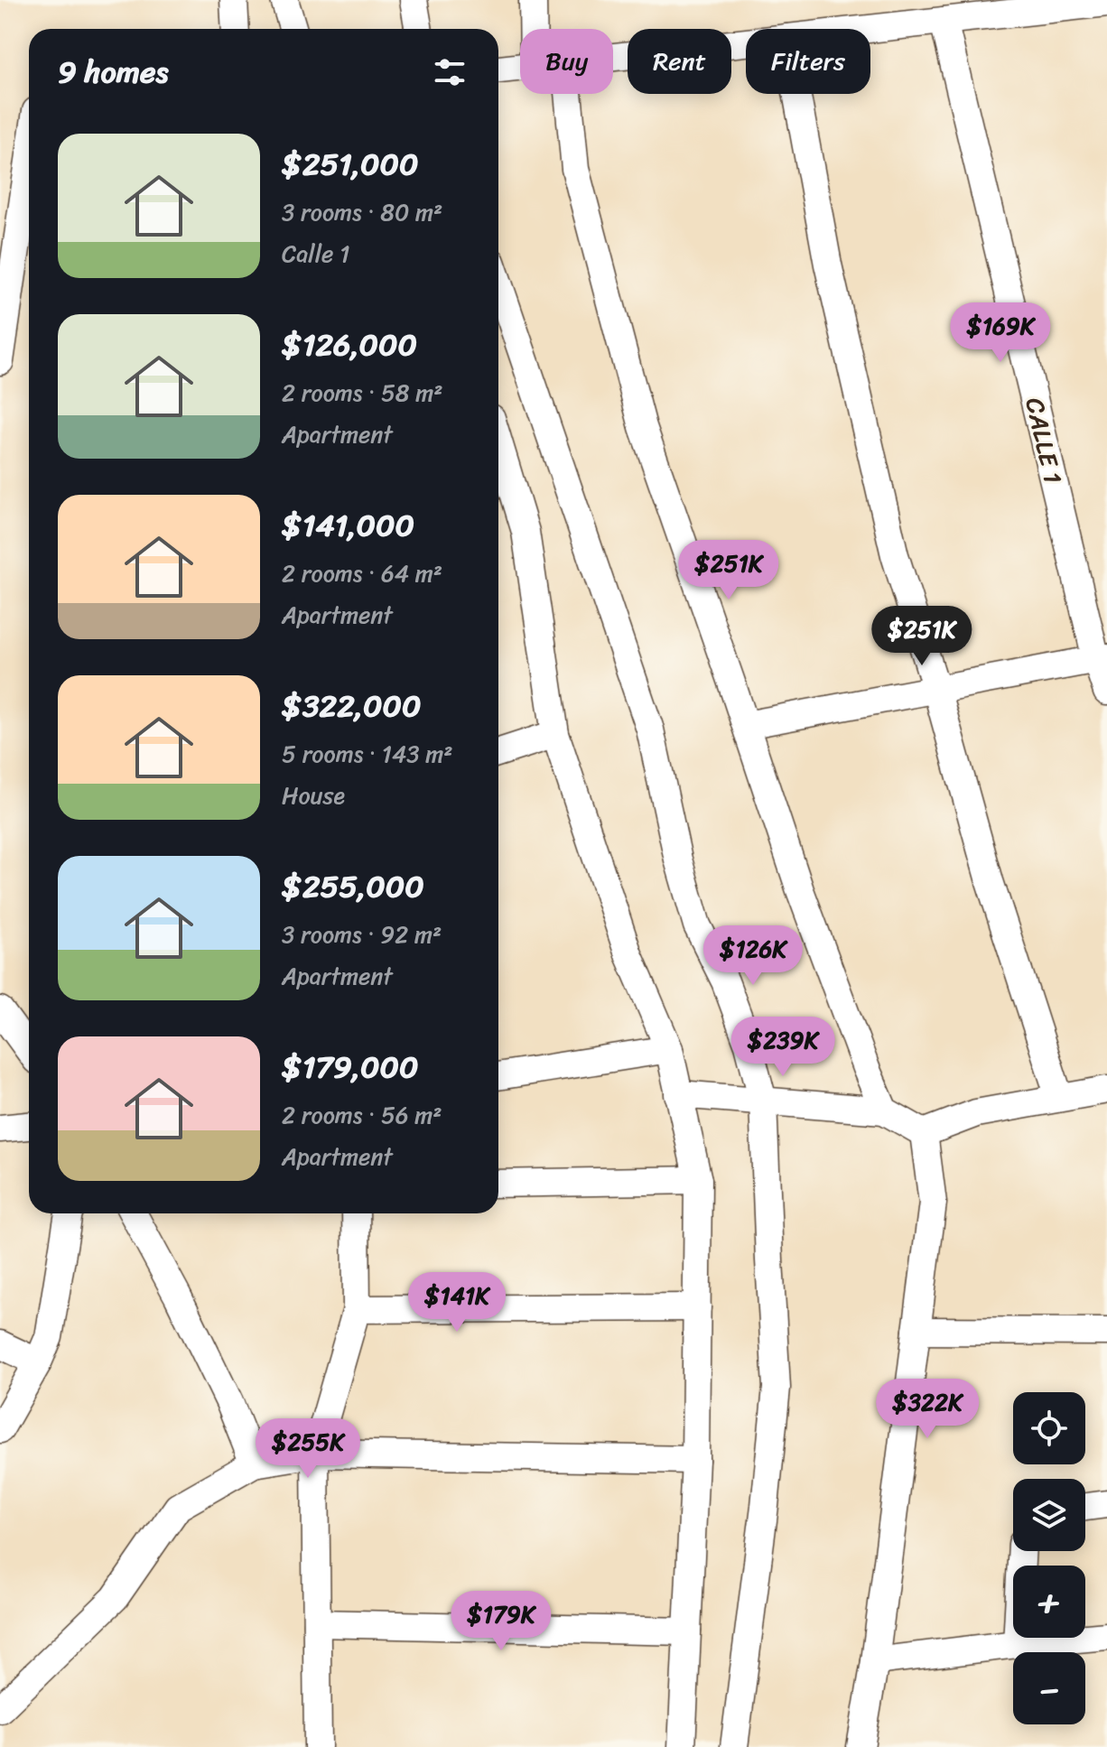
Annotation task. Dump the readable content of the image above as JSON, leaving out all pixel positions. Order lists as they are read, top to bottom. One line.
{"streets":{"street":["CALLE 1"]},"page":{"chip":["Buy","Rent","Filters"],"heading":"9 homes","list":[{"name":"$251,000","note":"3 rooms · 80 m² · Calle 1"},{"name":"$126,000","note":"2 rooms · 58 m² · Apartment"},{"name":"$141,000","note":"2 rooms · 64 m² · Apartment"},{"name":"$322,000","note":"5 rooms · 143 m² · House"},{"name":"$255,000","note":"3 rooms · 92 m² · Apartment"},{"name":"$179,000","note":"2 rooms · 56 m² · Apartment"}],"price":["$169K","$251K","$251K","$126K","$239K","$141K","$322K","$255K","$179K"],"map_buttons":["+","−"]}}
